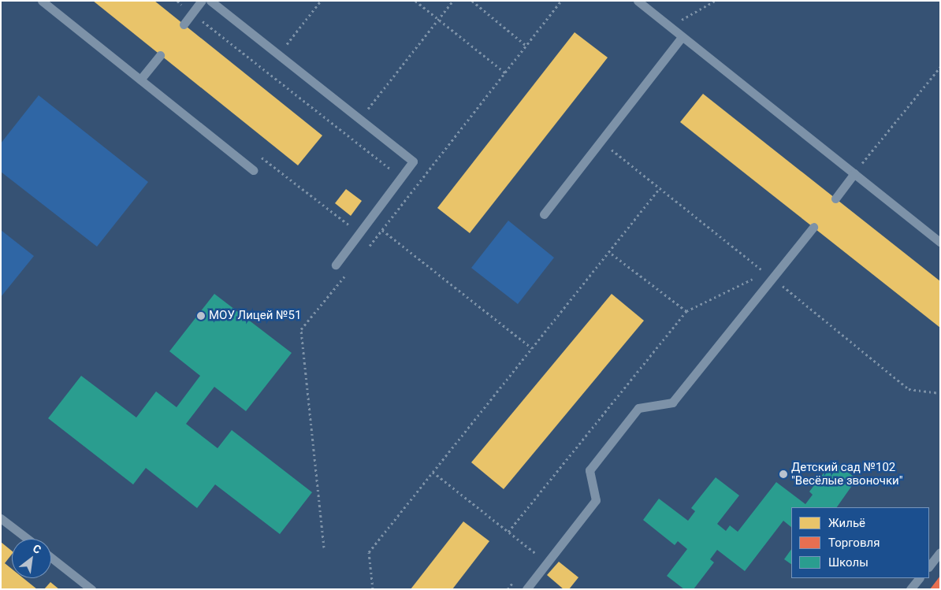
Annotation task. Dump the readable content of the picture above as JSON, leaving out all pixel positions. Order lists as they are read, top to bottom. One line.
{"places":["МОУ Лицей №51","Детский сад №102 \"Весёлые звоночки\""],"legend":["Жильё","Торговля","Школы"],"north":"top right"}
